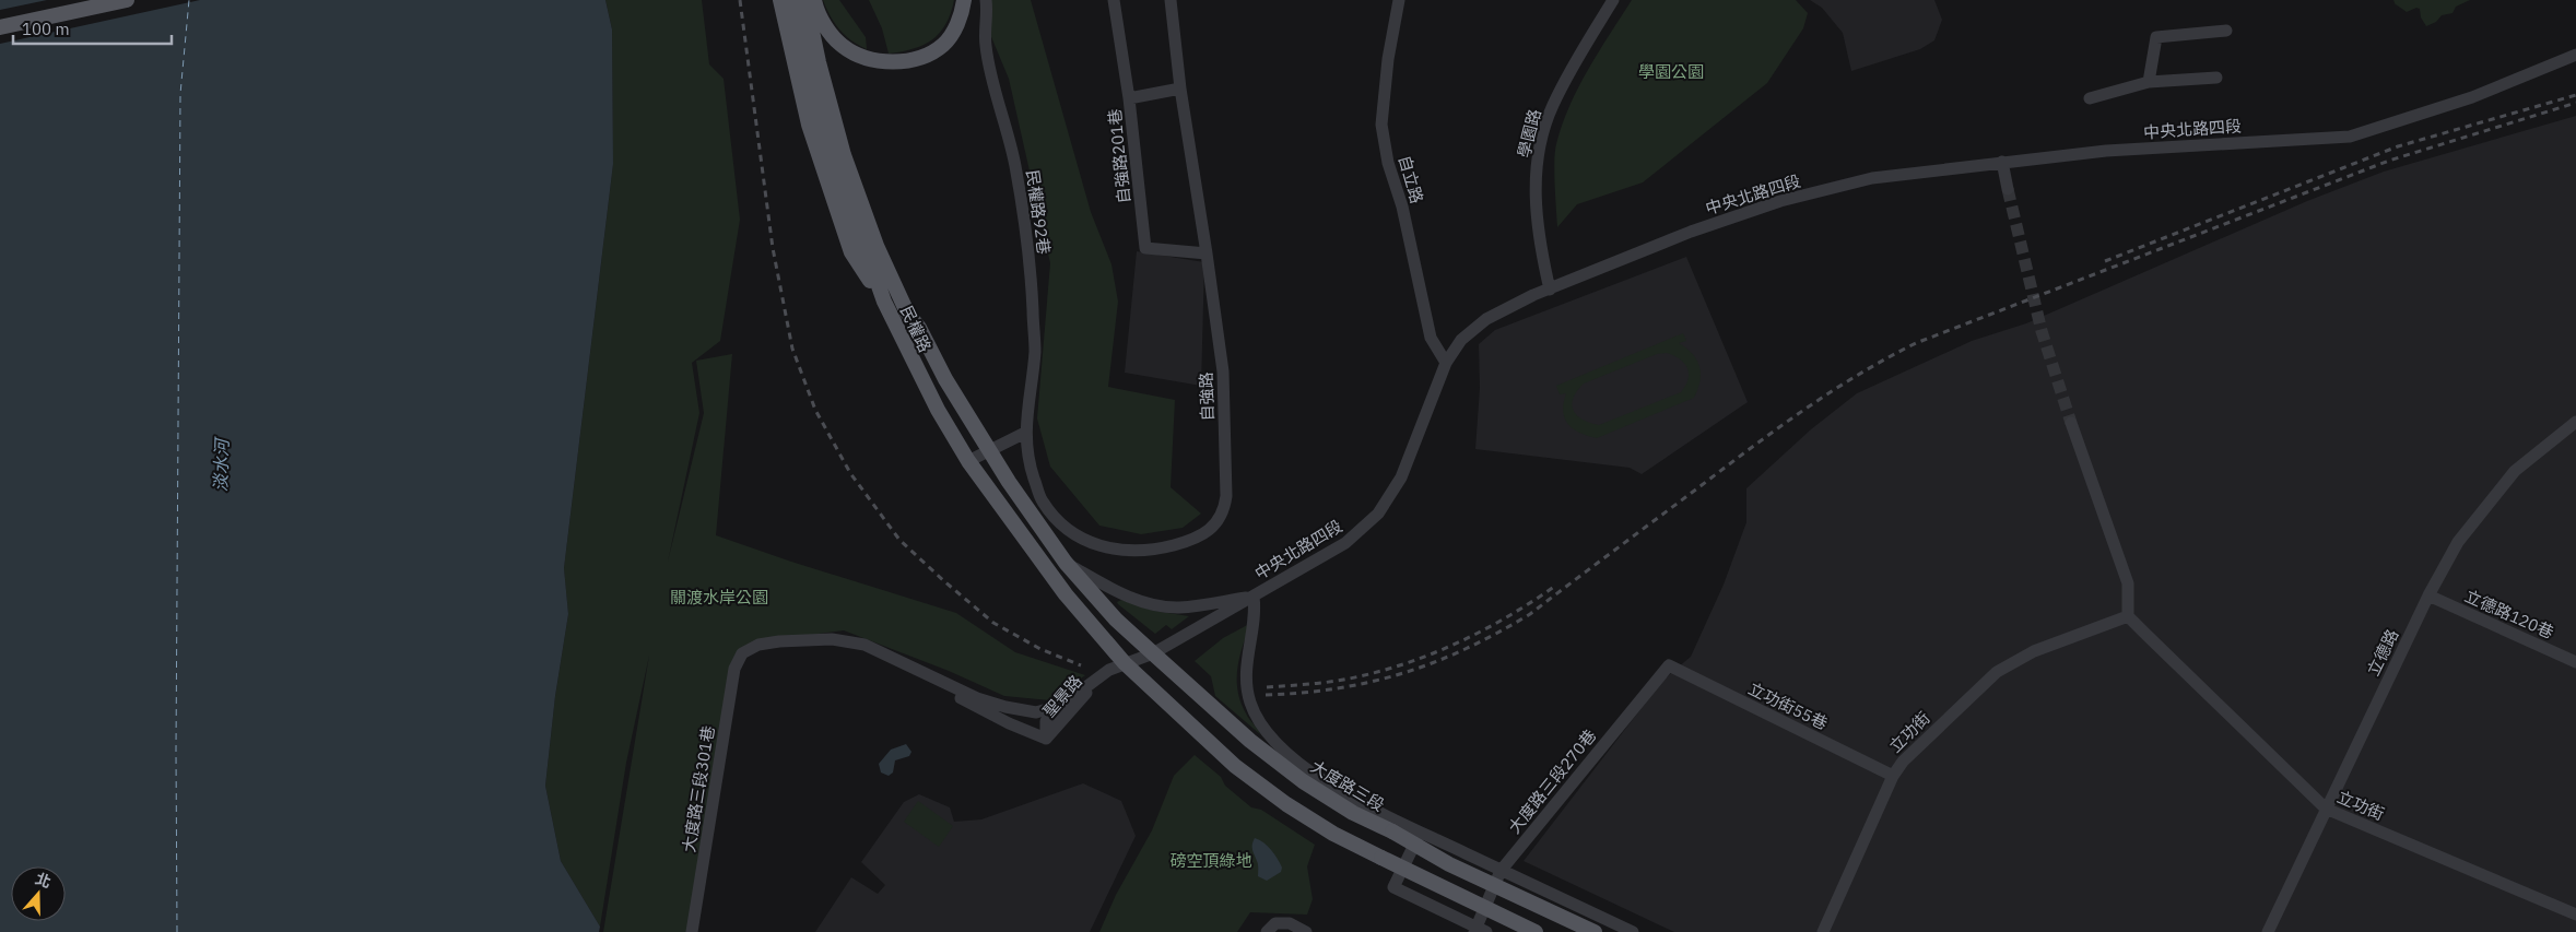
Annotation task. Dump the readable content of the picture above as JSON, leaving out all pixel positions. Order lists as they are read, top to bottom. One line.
{"streets":{"main road":["民權路","大度路三段"],"street":["中央北路四段","學園路","自強路201巷","自立路","民權路92巷","自強路","立德路120巷","立德路","聖景路","立功街55巷","立功街","大度路三段270巷","大度路三段301巷"]},"crossings":[["中央北路四段","學園路"],["中央北路四段","自立路"],["中央北路四段","民權路"],["中央北路四段","聖景路"],["中央北路四段","大度路三段"],["自強路201巷","自強路"],["民權路92巷","自強路"],["民權路","大度路三段"],["立德路120巷","立德路"],["立德路","立功街"],["立功街55巷","立功街"],["立功街55巷","大度路三段270巷"],["大度路三段270巷","大度路三段"]],"water":["淡水河"],"parks":["學園公園","關渡水岸公園","磅空頂綠地"],"scale_bar":"100 m","north":"top"}
